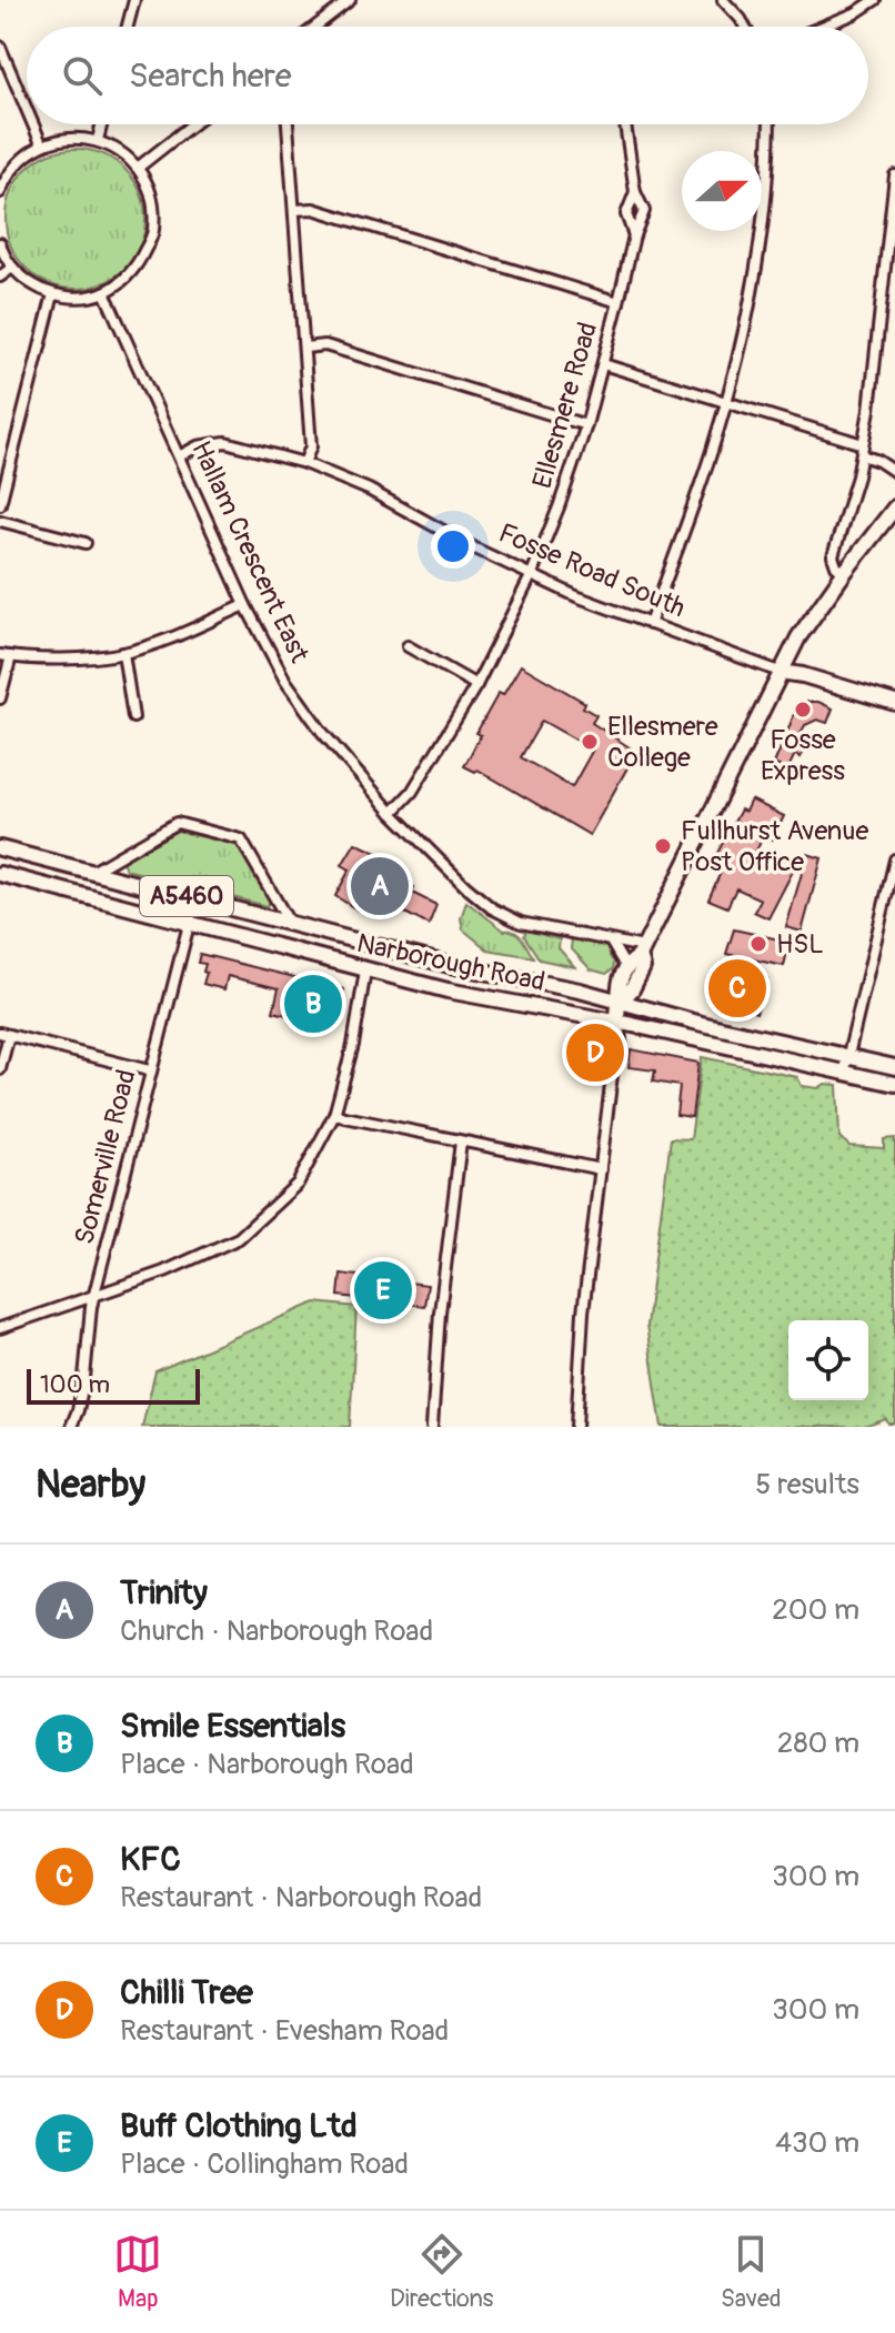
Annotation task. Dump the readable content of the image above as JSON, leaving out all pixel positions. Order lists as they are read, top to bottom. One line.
{"streets":{"main road":["Fosse Road South","A5460","Narborough Road"],"street":["Ellesmere Road","Hallam Crescent East","Somerville Road"]},"crossings":[["Ellesmere Road","Hallam Crescent East"],["Ellesmere Road","Fosse Road South"],["Hallam Crescent East","Fosse Road South"],["Narborough Road","Somerville Road"]],"places":["Fosse Express","Ellesmere College","Fullhurst Avenue Post Office","HSL"],"scale_bar":"100 m","north":"right","page":{"search":"Search here","pins":["A","C","B","D","E"],"scale":"100 m","heading":["Nearby","5 results"],"list":[{"mark":"A","name":"Trinity","note":"Church · Narborough Road","value":"200 m"},{"mark":"B","name":"Smile Essentials","note":"Place · Narborough Road","value":"280 m"},{"mark":"C","name":"KFC","note":"Restaurant · Narborough Road","value":"300 m"},{"mark":"D","name":"Chilli Tree","note":"Restaurant · Evesham Road","value":"300 m"},{"mark":"E","name":"Buff Clothing Ltd","note":"Place · Collingham Road","value":"430 m"}],"nav":["Map","Directions","Saved"]}}
